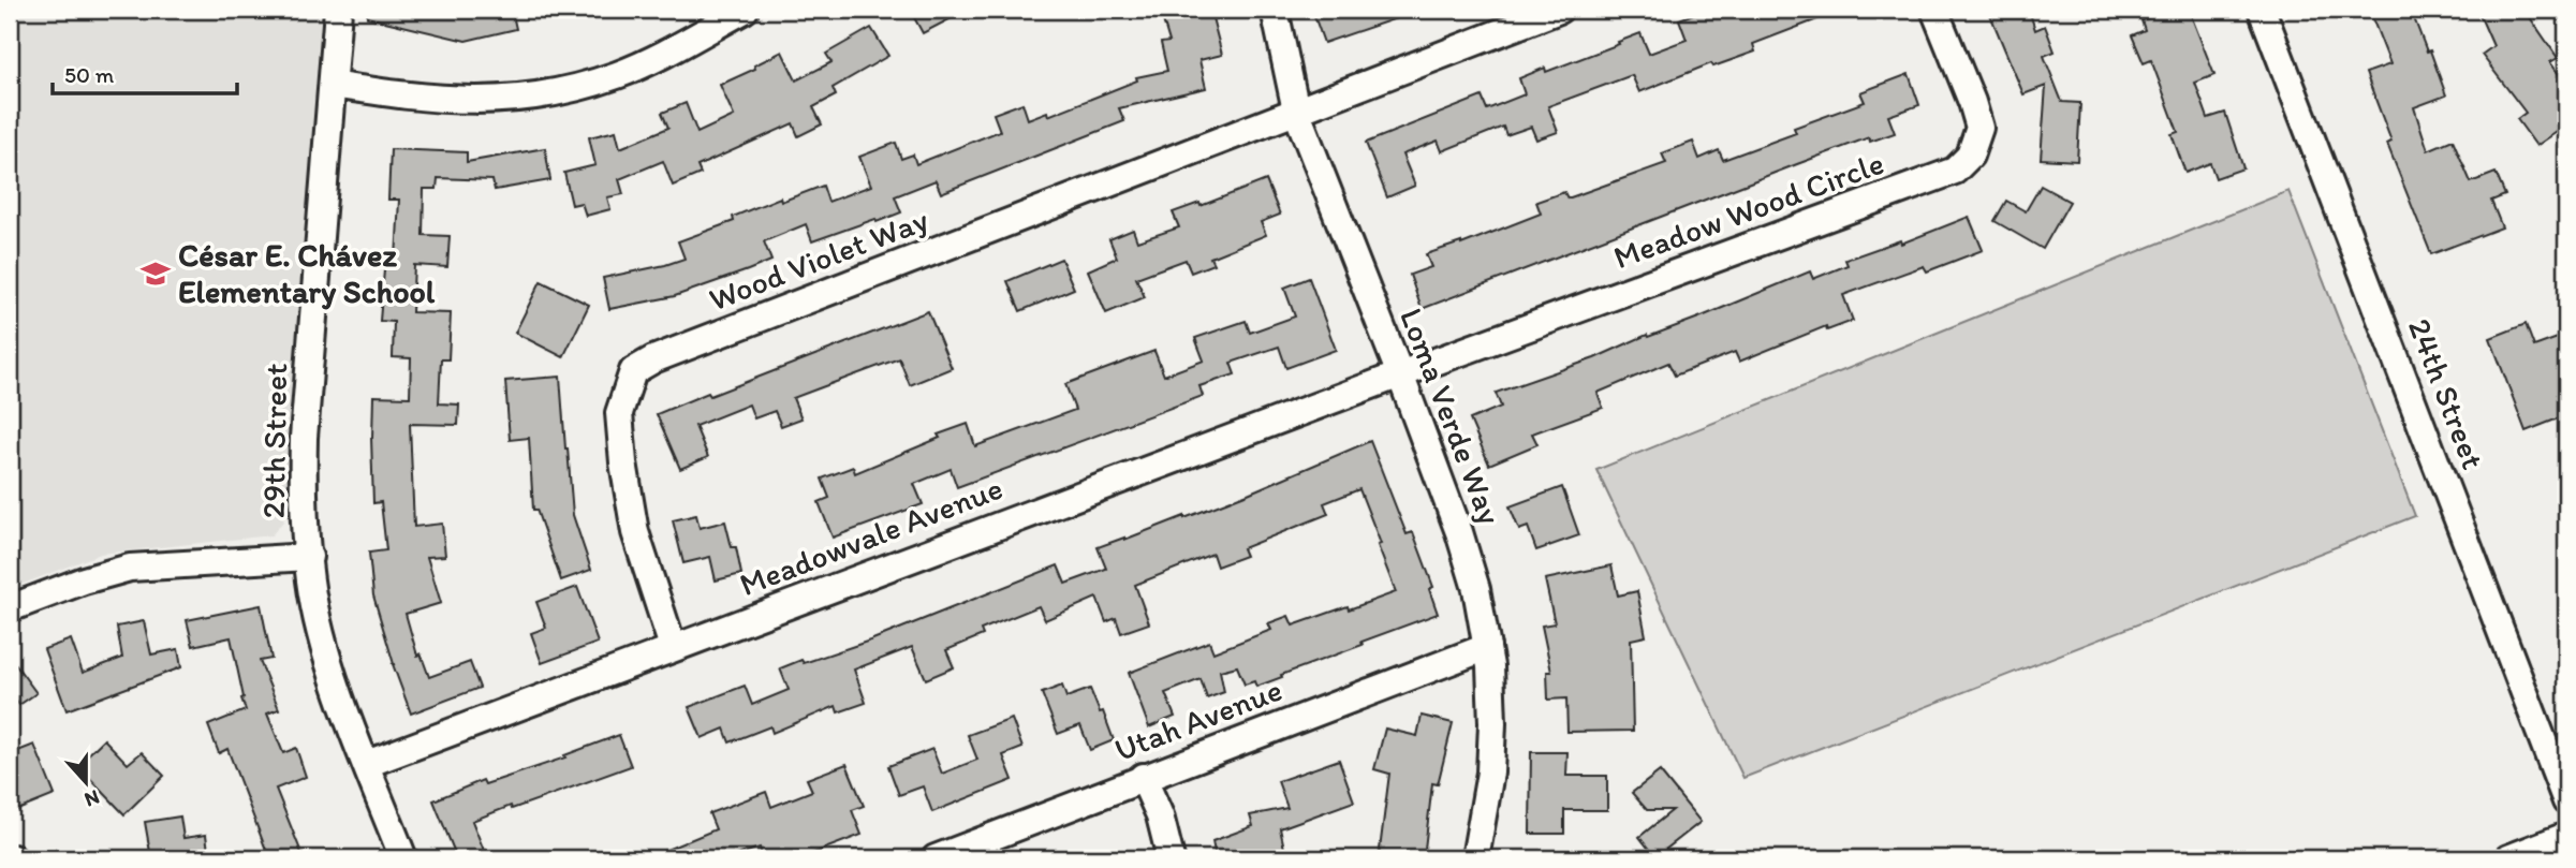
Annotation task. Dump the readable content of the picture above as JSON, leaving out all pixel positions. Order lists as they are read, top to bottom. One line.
{"streets":{"street":["Meadow Wood Circle","Wood Violet Way","24th Street","Loma Verde Way","29th Street","Meadowvale Avenue","Utah Avenue"]},"crossings":[["Meadow Wood Circle","Loma Verde Way"],["Meadow Wood Circle","Meadowvale Avenue"],["Wood Violet Way","Loma Verde Way"],["Wood Violet Way","Meadowvale Avenue"],["Loma Verde Way","Meadowvale Avenue"],["Loma Verde Way","Utah Avenue"],["29th Street","Meadowvale Avenue"]],"places":{"school or university":["César E. Chávez Elementary School"]},"scale_bar":"50 m","north":"bottom"}
